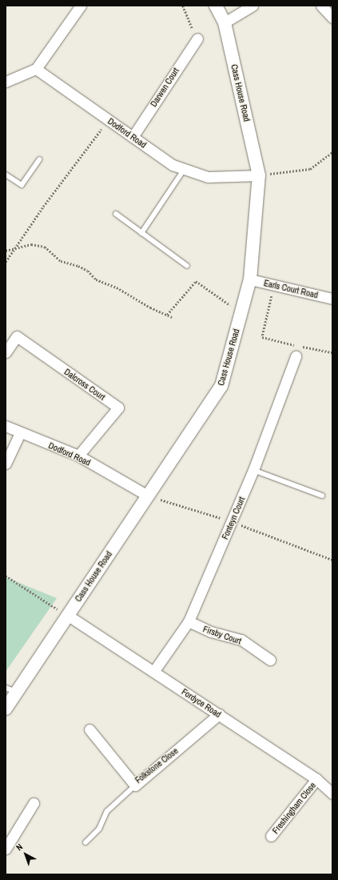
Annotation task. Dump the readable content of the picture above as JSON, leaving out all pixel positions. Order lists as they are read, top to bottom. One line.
{"streets":{"street":["Darwen Court","Cass House Road","Dodford Road","Earls Court Road","Dalcross Court","Fonteyn Court","Firsby Court","Fordyce Road","Folkstone Close","Freshingham Close"]},"crossings":[["Darwen Court","Dodford Road"],["Cass House Road","Dodford Road"],["Cass House Road","Earls Court Road"],["Cass House Road","Fordyce Road"],["Dodford Road","Dalcross Court"],["Fonteyn Court","Firsby Court"],["Fonteyn Court","Fordyce Road"],["Fordyce Road","Folkstone Close"],["Fordyce Road","Freshingham Close"]],"north":"top left"}
